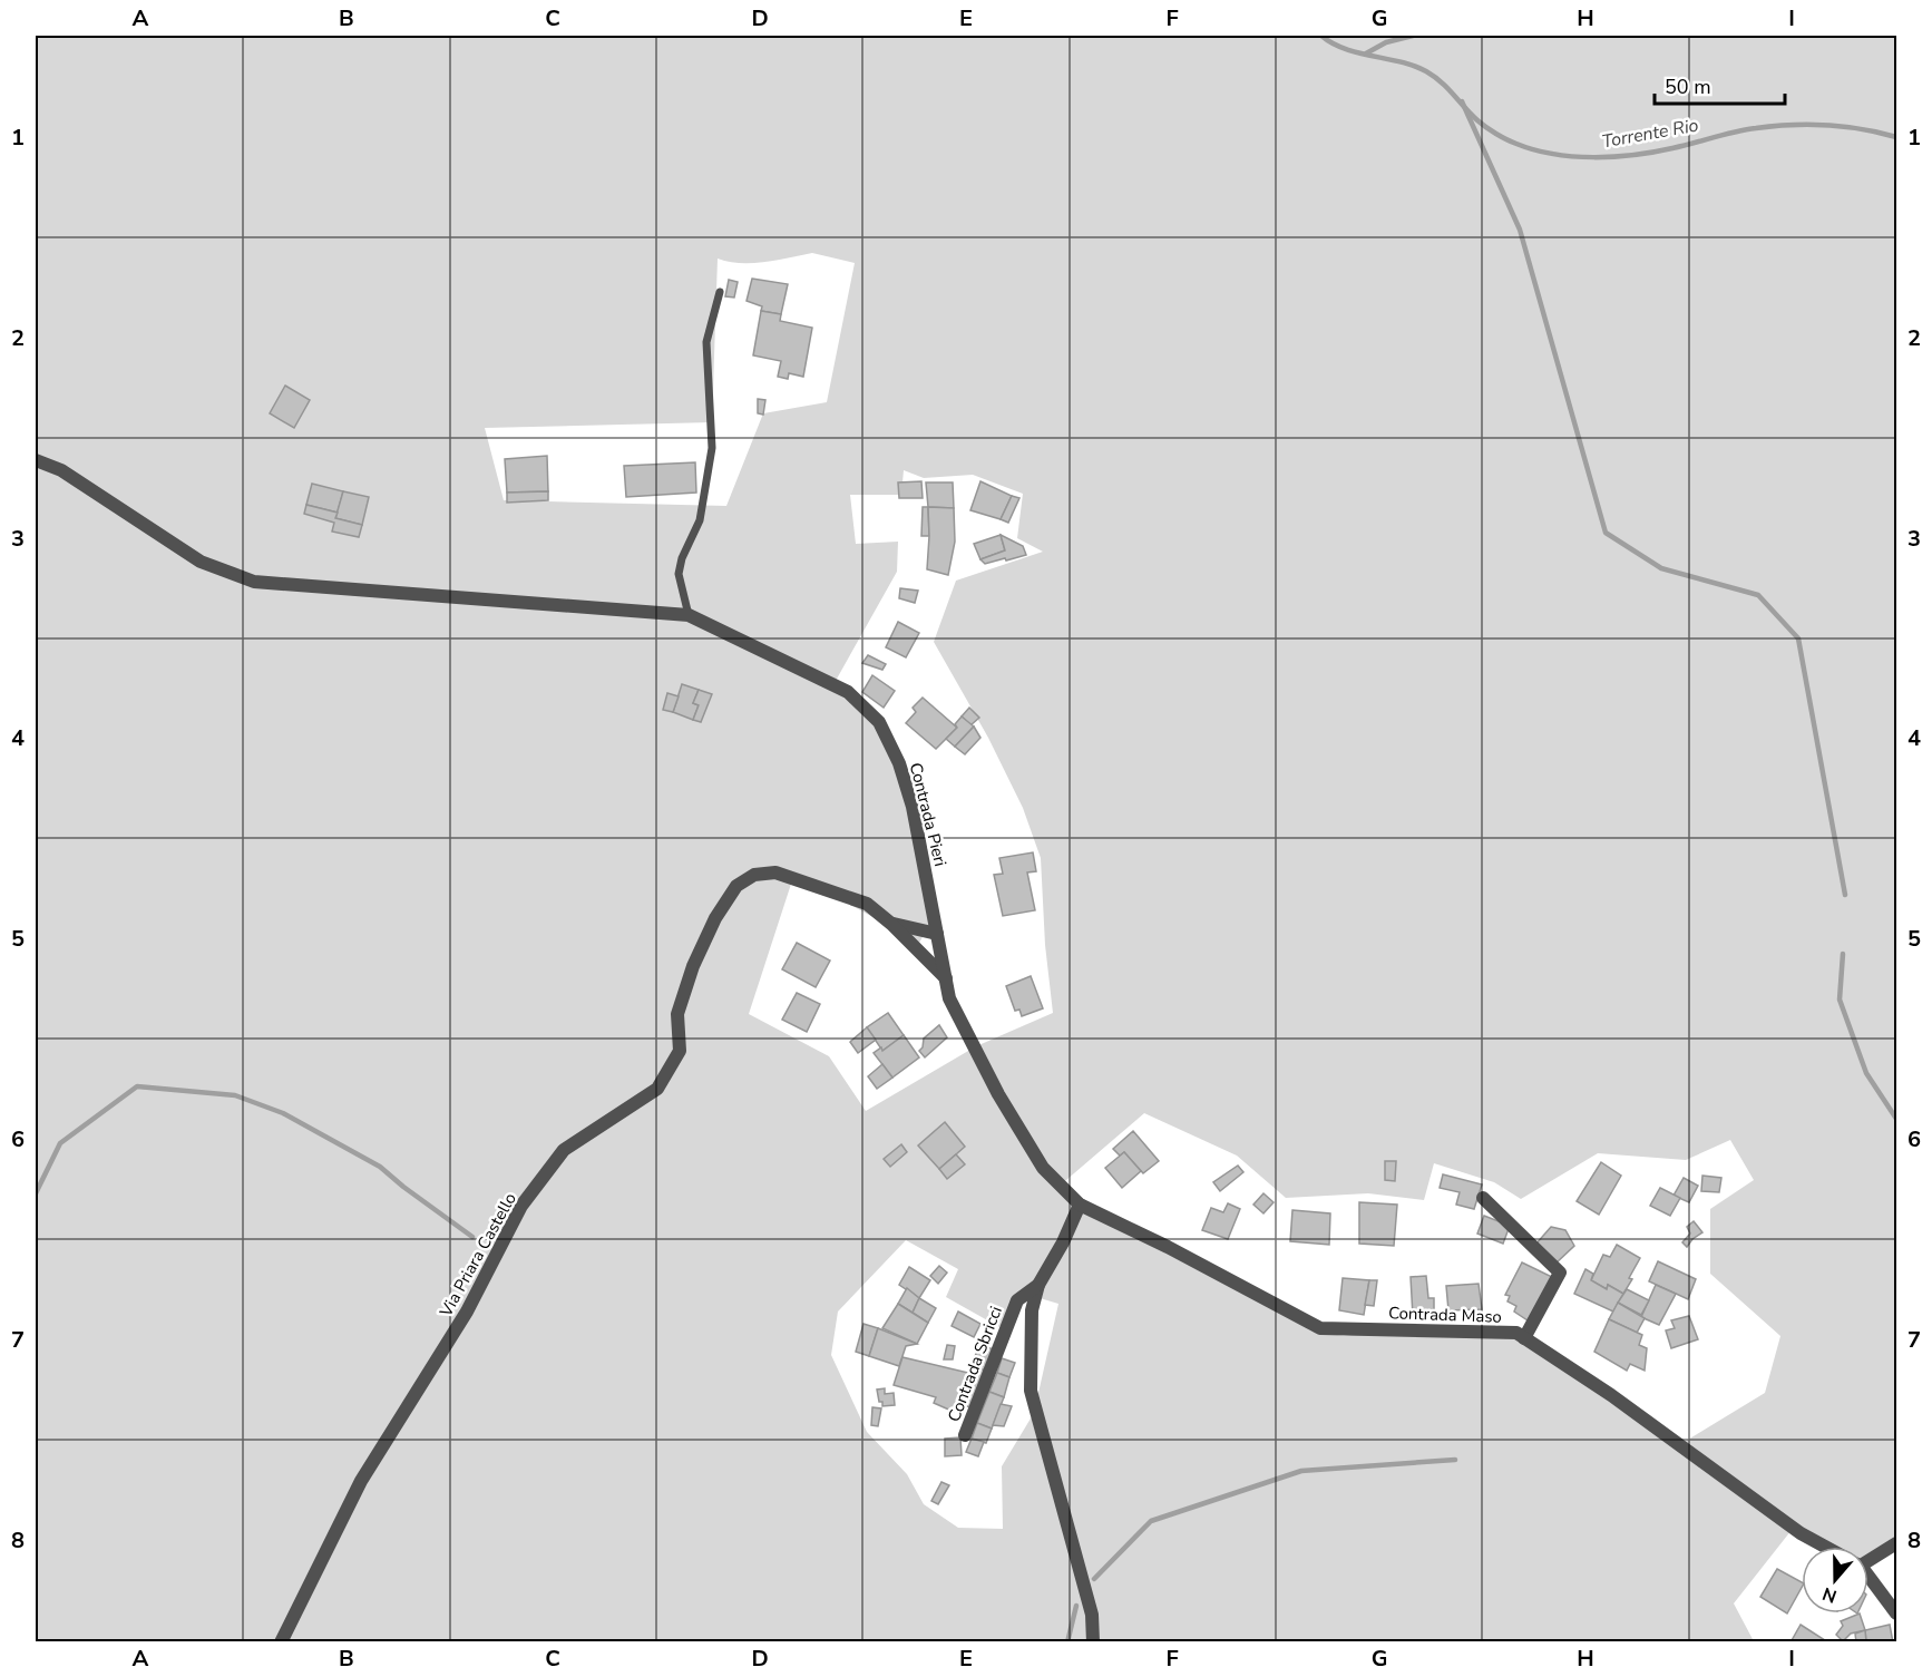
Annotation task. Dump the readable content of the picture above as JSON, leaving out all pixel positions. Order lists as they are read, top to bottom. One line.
{"streets":{"street":["Contrada Pieri","Via Priara Castello","Contrada Maso","Contrada Sbricci"]},"crossings":[["Contrada Pieri","Via Priara Castello"],["Contrada Pieri","Contrada Maso"],["Via Priara Castello","Contrada Maso"],["Contrada Maso","Contrada Sbricci"]],"water":["Torrente Rio"],"scale_bar":"50 m","north":"bottom","grid":{"columns":["A","B","C","D","E","F","G","H","I"],"rows":["1","2","3","4","5","6","7","8"]}}
